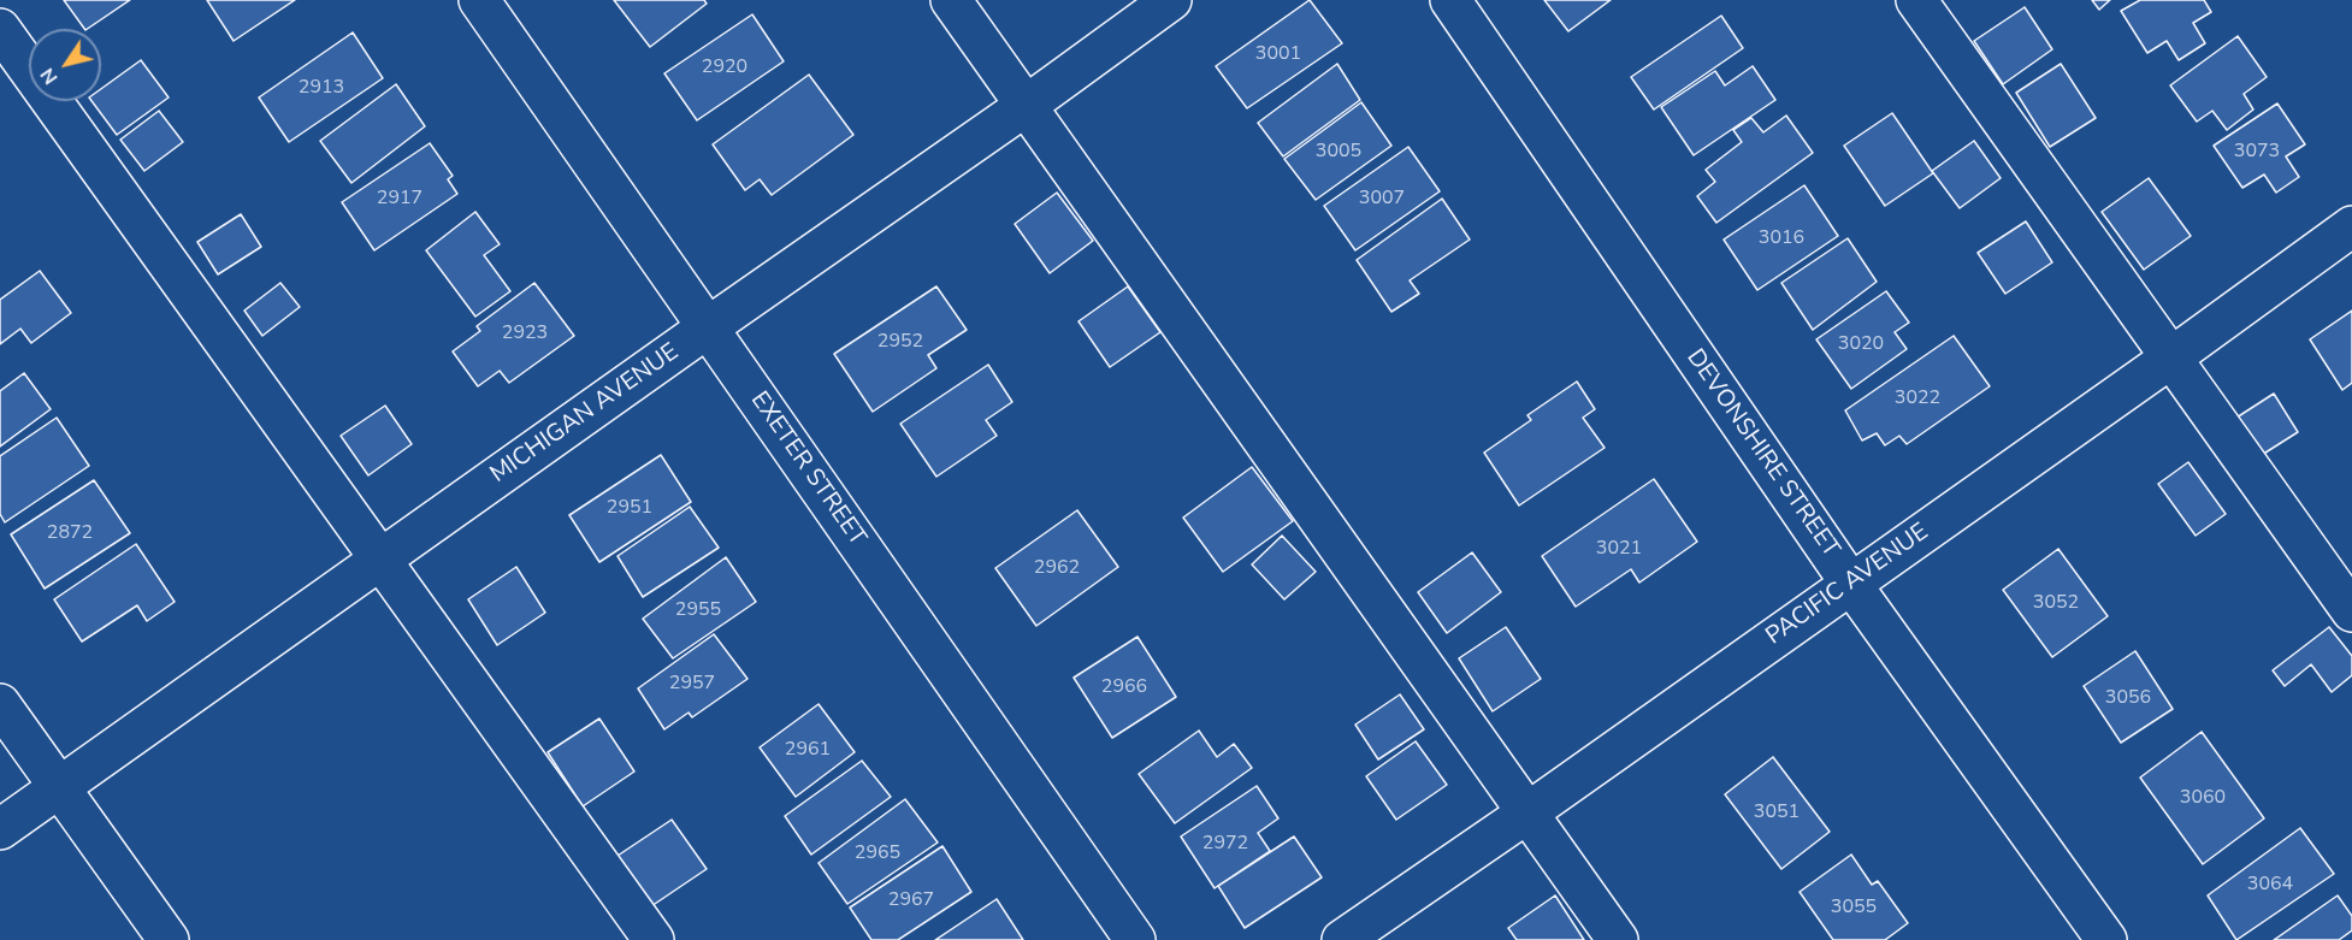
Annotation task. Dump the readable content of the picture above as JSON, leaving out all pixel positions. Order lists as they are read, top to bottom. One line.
{"streets":{"street":["MICHIGAN AVENUE","DEVONSHIRE STREET","EXETER STREET","PACIFIC AVENUE"]},"crossings":[["MICHIGAN AVENUE","EXETER STREET"],["DEVONSHIRE STREET","PACIFIC AVENUE"]],"house_numbers":["3001","2920","2913","3005","3073","2917","3007","3016","2923","2952","3020","3022","2951","2872","3021","2962","3052","2955","2957","2966","3056","2961","3060","3051","2972","2965","3064","2967","3055"],"north":"bottom left"}
